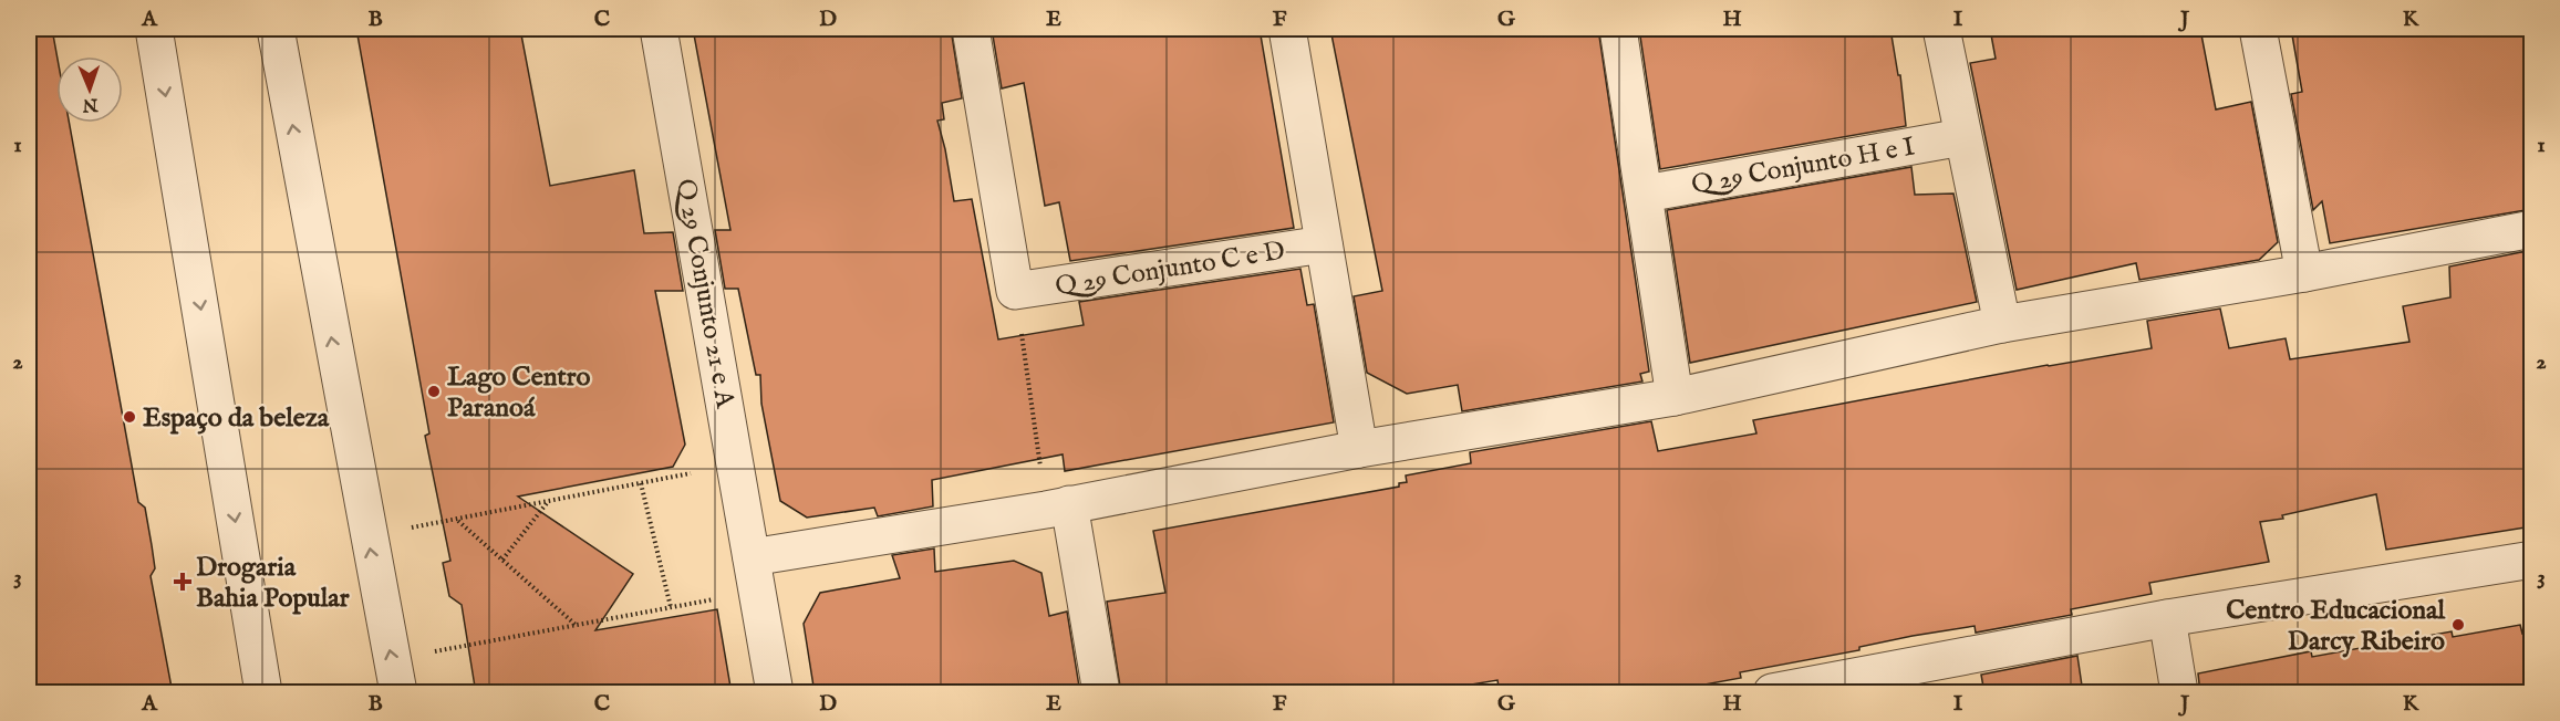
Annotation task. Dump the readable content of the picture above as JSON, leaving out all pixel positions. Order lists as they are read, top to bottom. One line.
{"streets":{"street":["Q 29 Conjunto H e I","Q 29 Conjunto C e D","Q 29 Conjunto 21 e A"]},"places":{"other":["Lago Centro Paranoá","Espaço da beleza","Centro Educacional Darcy Ribeiro"],"health":["Drogaria Bahia Popular"]},"north":"bottom","grid":{"columns":["A","B","C","D","E","F","G","H","I","J","K"],"rows":["1","2","3"]}}
